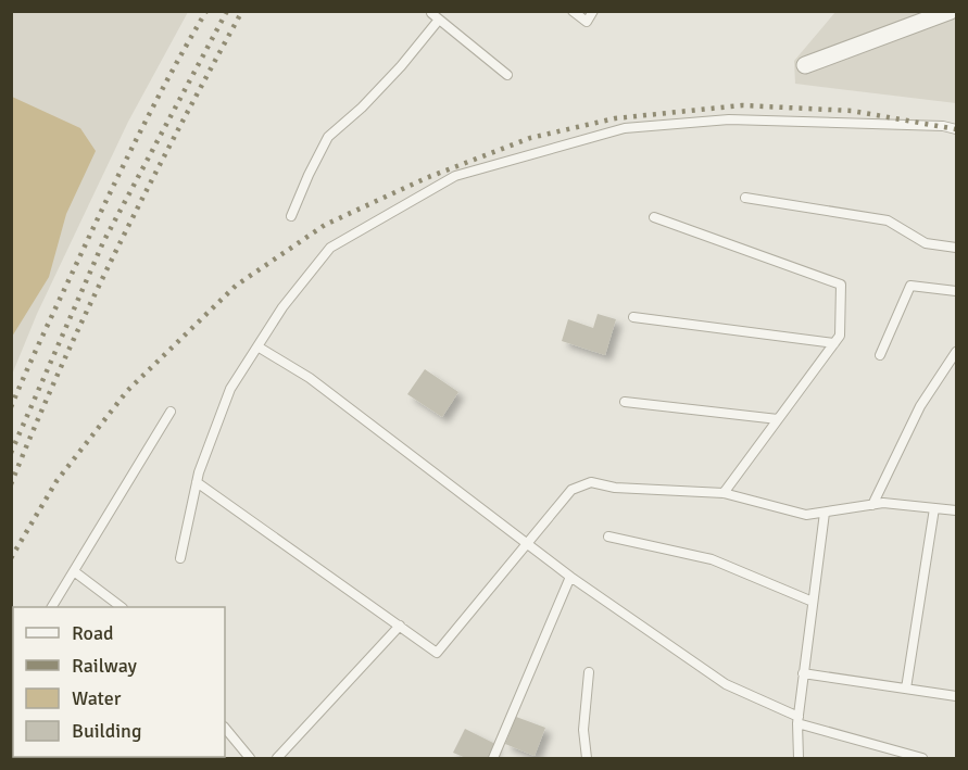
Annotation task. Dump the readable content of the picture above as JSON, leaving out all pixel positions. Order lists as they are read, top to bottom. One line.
{"legend":["Road","Railway","Water","Building"]}
